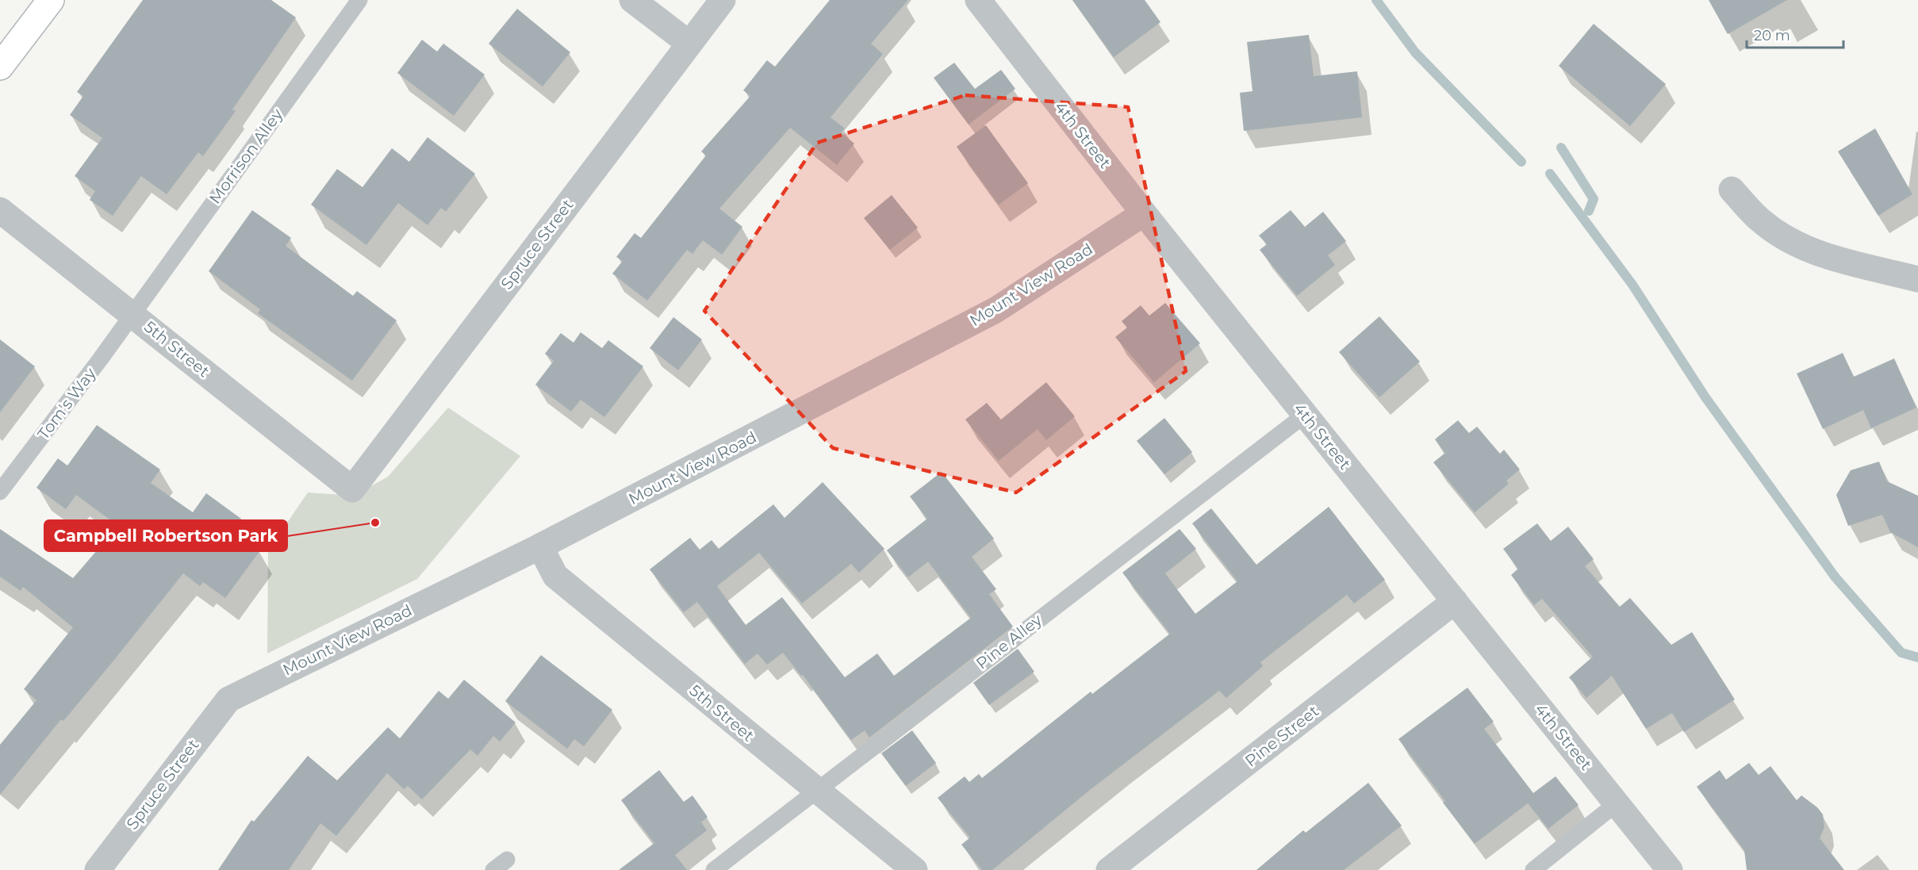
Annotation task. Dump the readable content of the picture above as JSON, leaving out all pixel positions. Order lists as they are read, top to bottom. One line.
{"streets":{"street":["4th Street","Spruce Street","Mount View Road","5th Street","Pine Street"],"lane":["Morrison Alley","Tom's Way","Pine Alley"]},"crossings":[["4th Street","Mount View Road"],["4th Street","Pine Alley"],["4th Street","Pine Street"],["Morrison Alley","5th Street"],["Morrison Alley","Tom's Way"],["Spruce Street","Mount View Road"],["Spruce Street","5th Street"],["Mount View Road","5th Street"],["5th Street","Tom's Way"],["5th Street","Pine Alley"]],"places":["Campbell Robertson Park"],"scale_bar":"20 m"}
